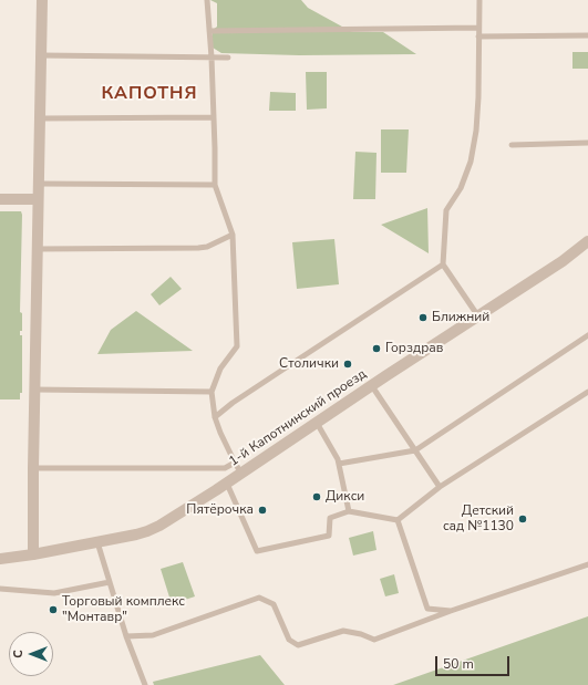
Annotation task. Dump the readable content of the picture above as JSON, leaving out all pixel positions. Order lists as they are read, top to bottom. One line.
{"streets":{"street":["1-й Капотнинский проезд"]},"districts":["КАПОТНЯ"],"places":["Ближний","Горздрав","Столички","Дикси","Пятёрочка","Детский сад №1130","Торговый комплекс \"Монтавр\""],"scale_bar":"50 m","north":"left"}
